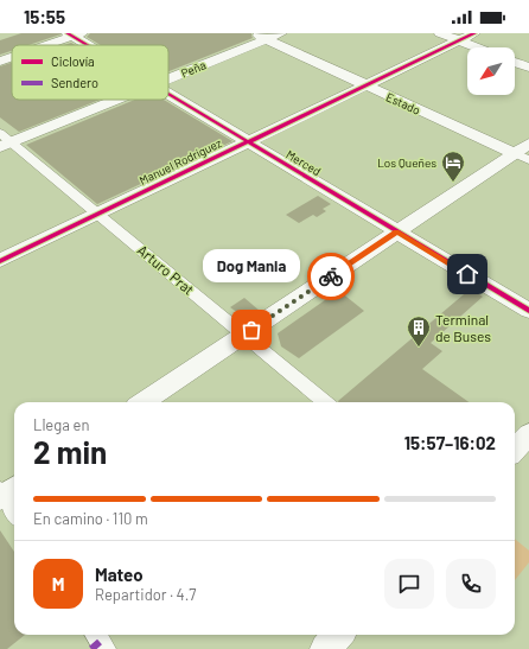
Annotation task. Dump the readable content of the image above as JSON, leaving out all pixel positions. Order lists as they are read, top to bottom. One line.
{"streets":{"street":["Peña","Estado","Manuel Rodríguez","Merced","Arturo Prat"]},"crossings":[["Peña","Estado"],["Peña","Arturo Prat"],["Estado","Manuel Rodríguez"],["Manuel Rodríguez","Merced"],["Manuel Rodríguez","Arturo Prat"]],"places":{"hotel":["Los Queñes"],"other":["Dog Mania"],"building":["Terminal de Buses"]},"legend":["Ciclovía","Sendero"],"north":"bottom left","page":{"status":"15:55","bubble":"Dog Mania","heading":["2 min","Llega en","15:57–16:02"],"panel":["Mateo","Repartidor · 4.7"],"bar":"En camino · 110 m","round":"M"}}
